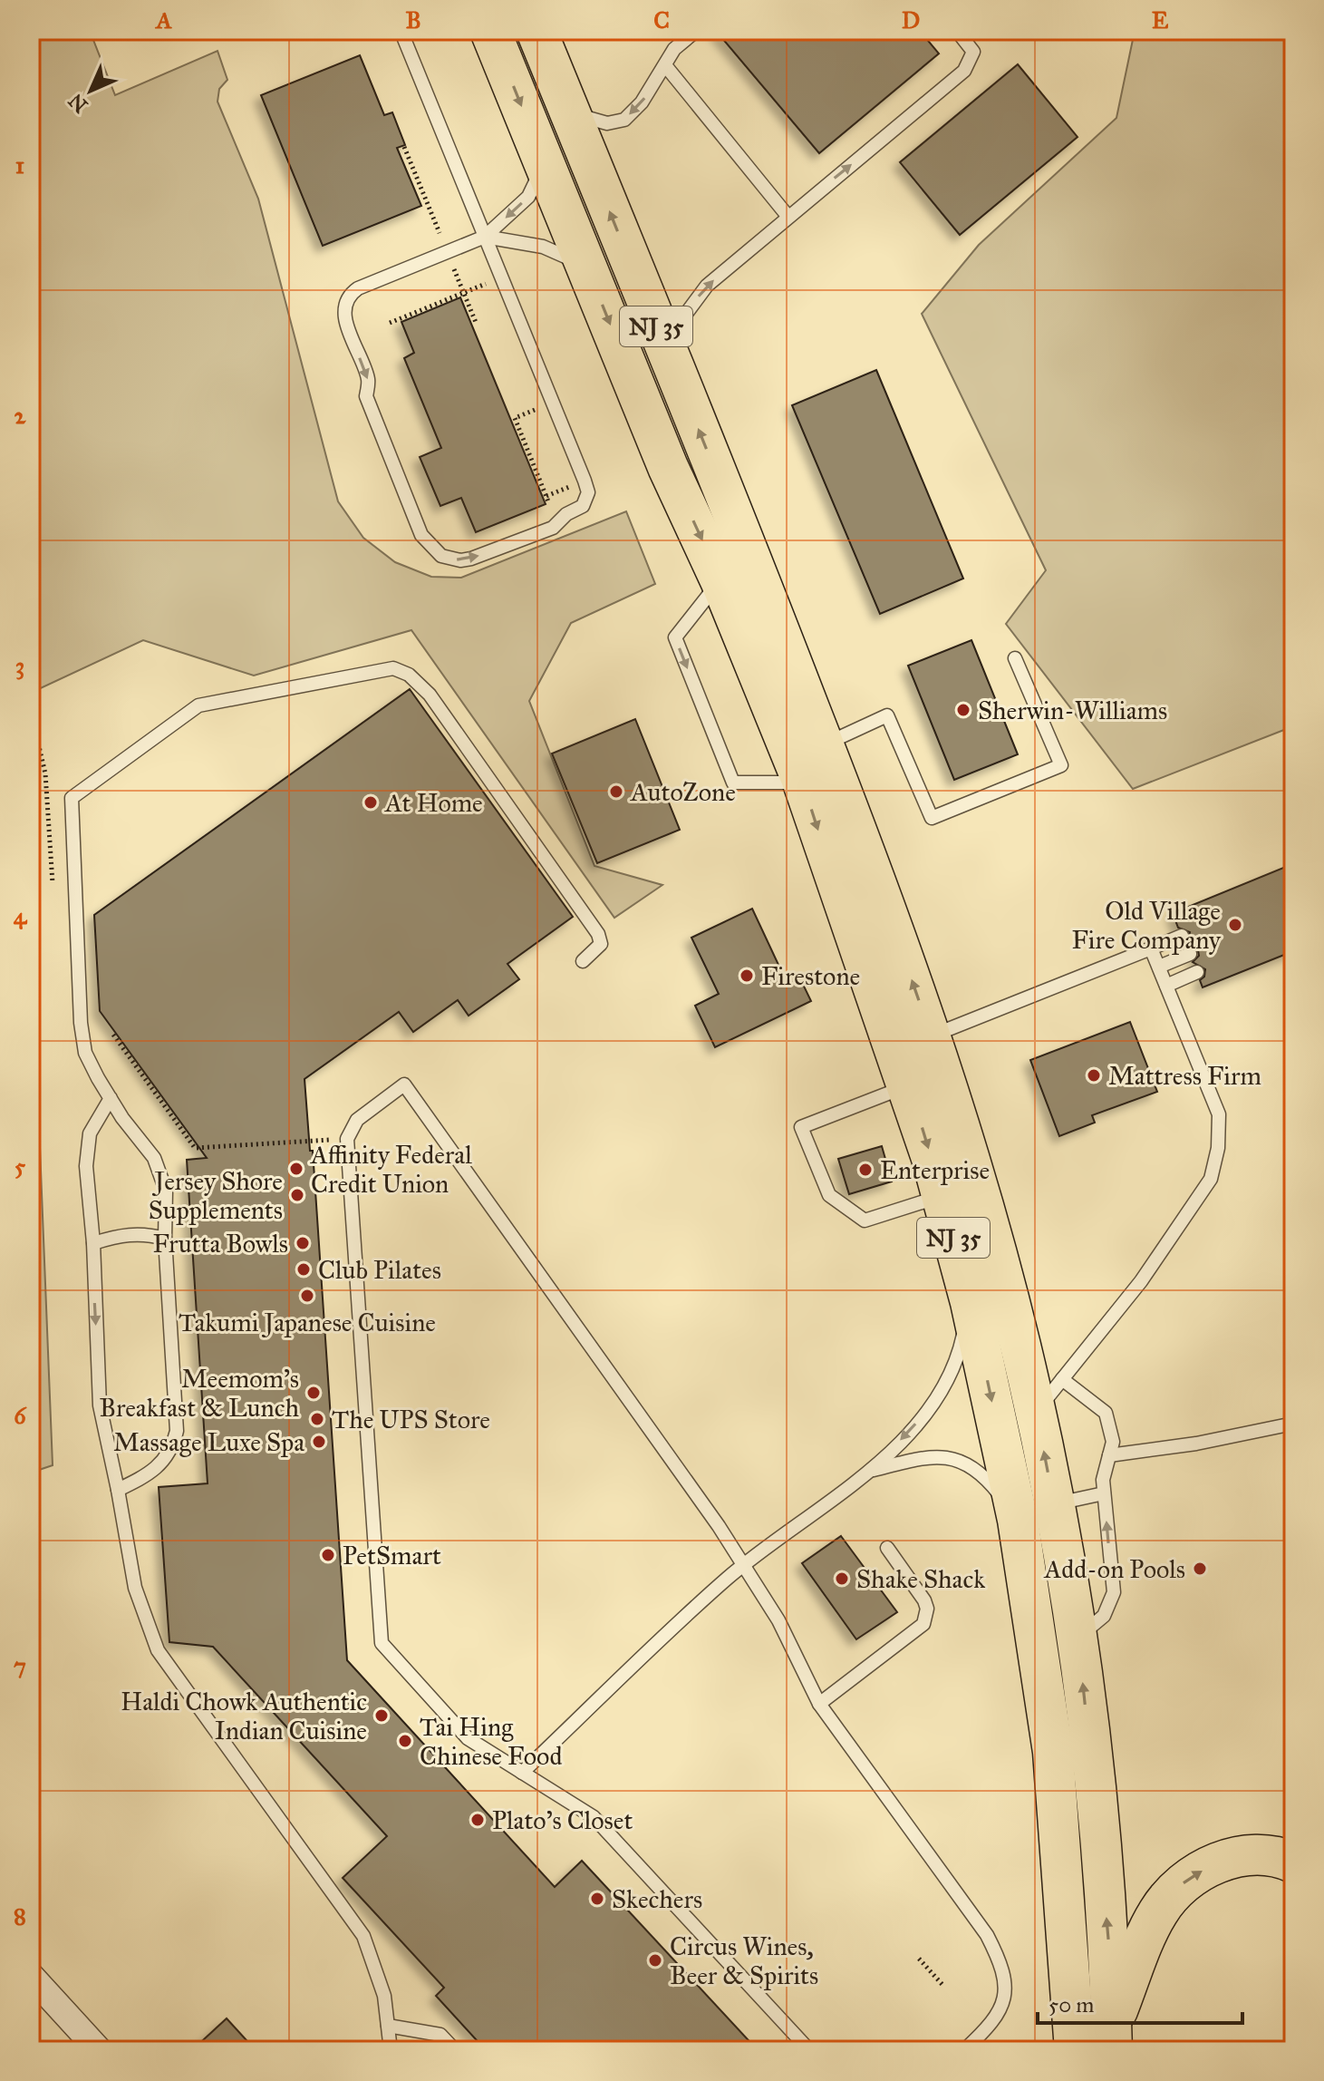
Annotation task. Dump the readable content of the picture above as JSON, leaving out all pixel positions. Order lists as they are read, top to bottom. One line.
{"streets":{"highway":["NJ 35"]},"places":["Sherwin-Williams","AutoZone","At Home","Old Village Fire Company","Firestone","Mattress Firm","Affinity Federal Credit Union","Enterprise","Jersey Shore Supplements","Frutta Bowls","Club Pilates","Takumi Japanese Cuisine","Meemom's Breakfast & Lunch","The UPS Store","Massage Luxe Spa","PetSmart","Add-on Pools","Shake Shack","Haldi Chowk Authentic Indian Cuisine","Tai Hing Chinese Food","Plato's Closet","Skechers","Circus Wines, Beer & Spirits"],"scale_bar":"50 m","north":"bottom left","grid":{"columns":["A","B","C","D","E"],"rows":["1","2","3","4","5","6","7","8"]}}
